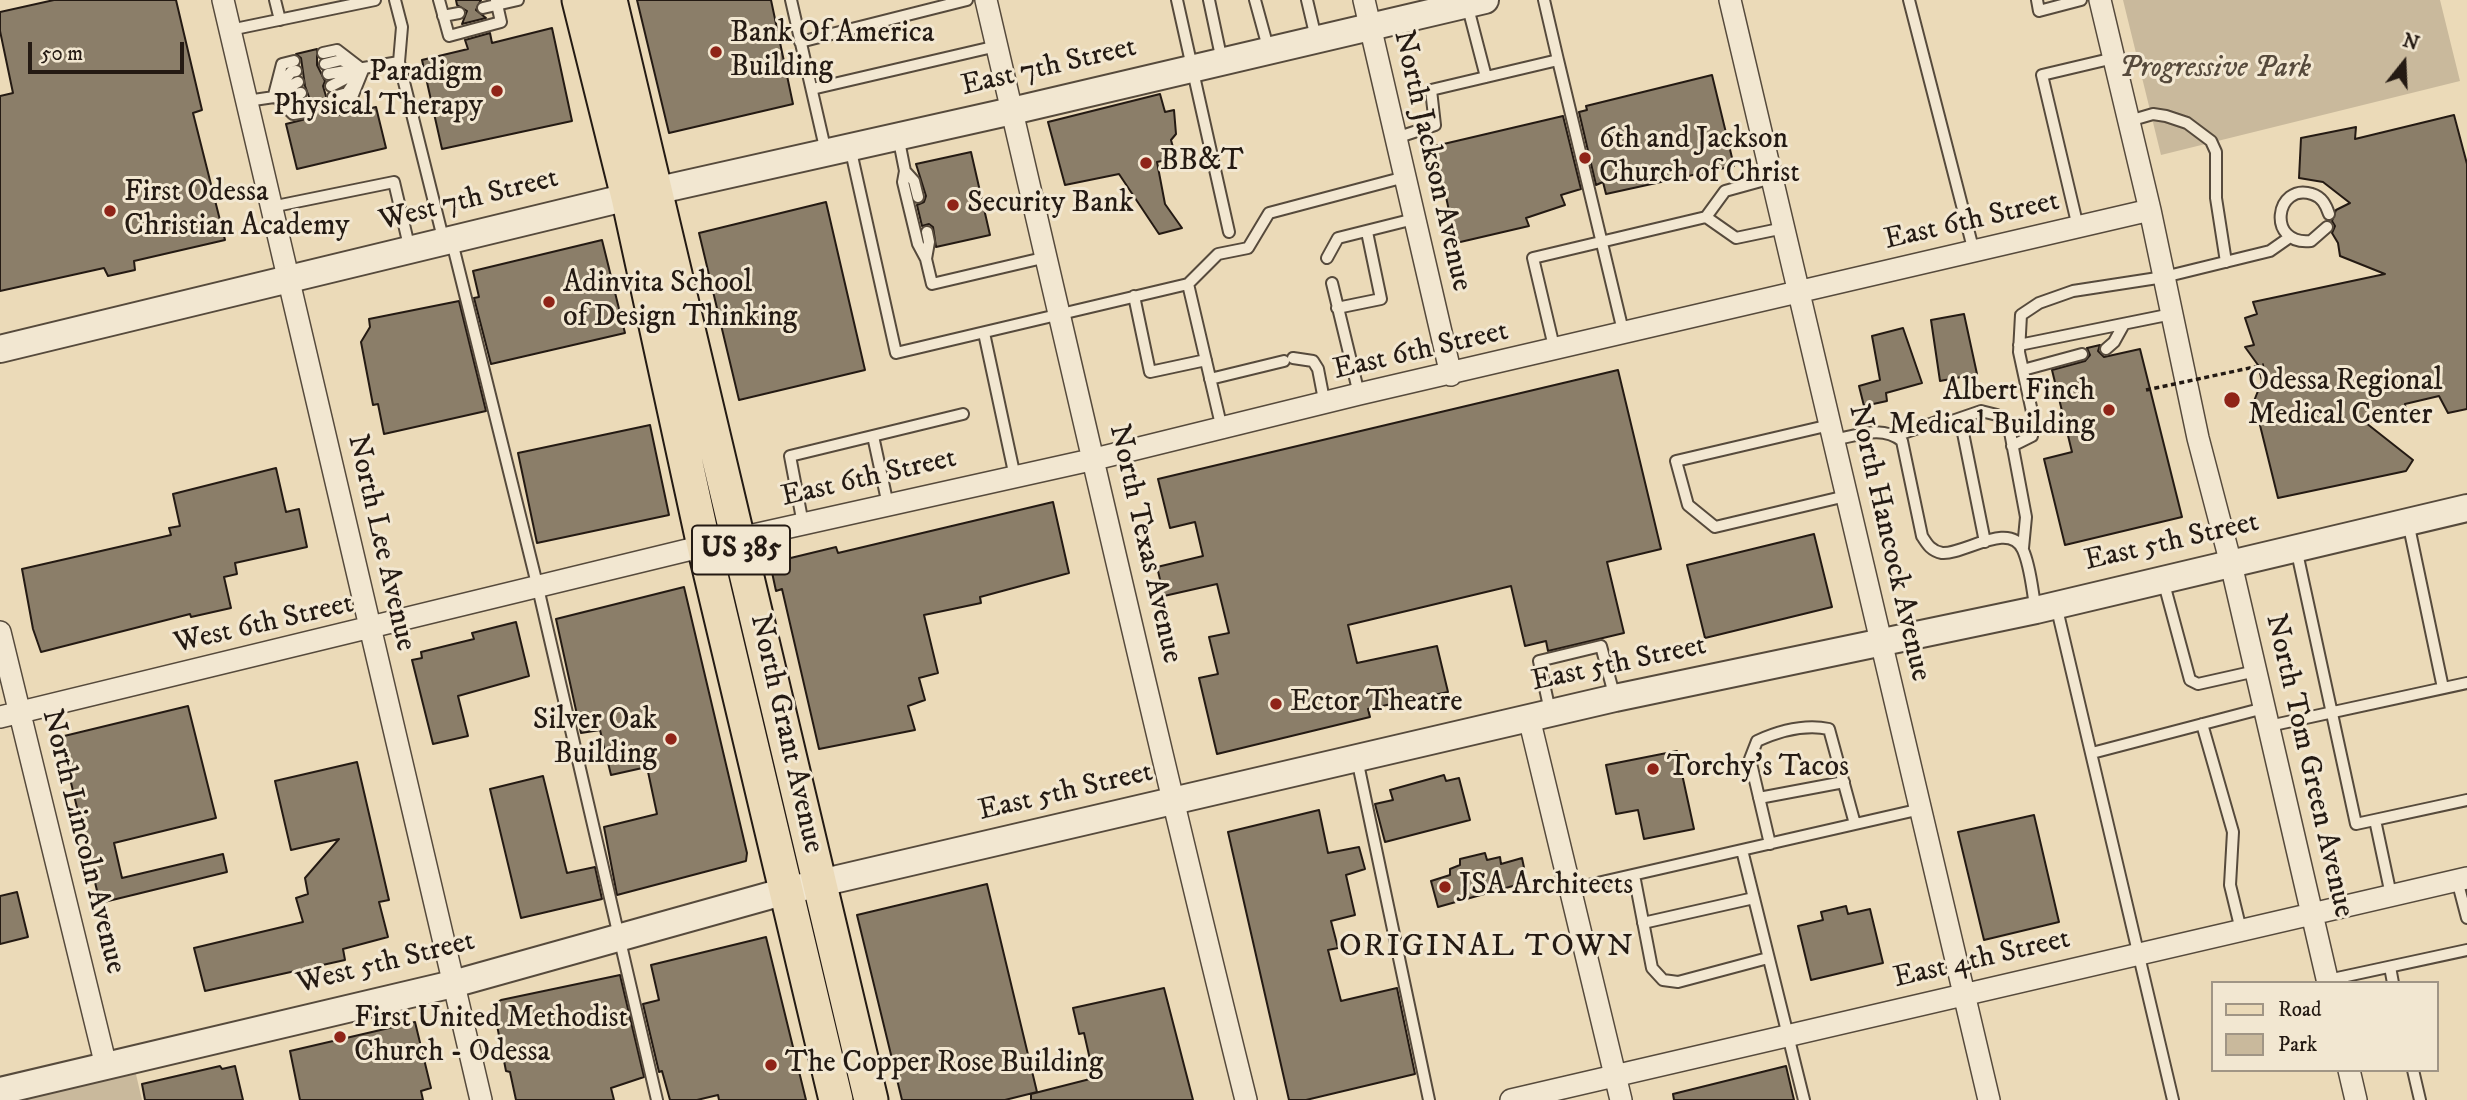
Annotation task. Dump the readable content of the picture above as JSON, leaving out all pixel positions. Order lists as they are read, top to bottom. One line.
{"streets":{"main road":["US 385","North Grant Avenue"],"street":["East 7th Street","North Jackson Avenue","West 7th Street","East 6th Street","North Lee Avenue","North Hancock Avenue","East 5th Street","North Texas Avenue","West 6th Street","North Tom Green Avenue","North Lincoln Avenue","East 4th Street","West 5th Street"]},"crossings":[["East 7th Street","North Jackson Avenue"],["East 7th Street","West 7th Street"],["East 7th Street","North Texas Avenue"],["East 7th Street","North Grant Avenue"],["North Jackson Avenue","East 6th Street"],["West 7th Street","North Lee Avenue"],["West 7th Street","North Grant Avenue"],["East 6th Street","North Hancock Avenue"],["East 6th Street","North Texas Avenue"],["East 6th Street","West 6th Street"],["East 6th Street","North Grant Avenue"],["East 6th Street","North Tom Green Avenue"],["North Lee Avenue","West 6th Street"],["North Lee Avenue","West 5th Street"],["North Hancock Avenue","East 5th Street"],["North Hancock Avenue","East 4th Street"],["East 5th Street","North Texas Avenue"],["East 5th Street","North Grant Avenue"],["East 5th Street","North Tom Green Avenue"],["East 5th Street","West 5th Street"],["West 6th Street","North Grant Avenue"],["West 6th Street","North Lincoln Avenue"],["North Grant Avenue","West 5th Street"],["North Tom Green Avenue","East 4th Street"],["North Lincoln Avenue","West 5th Street"]],"districts":["ORIGINAL TOWN"],"parks":["Progressive Park"],"places":["Bank Of America Building","Paradigm Physical Therapy","6th and Jackson Church of Christ","BB&T","Security Bank","First Odessa Christian Academy","Adinvita School of Design Thinking","Odessa Regional Medical Center","Albert Finch Medical Building","Ector Theatre","Silver Oak Building","Torchy's Tacos","JSA Architects","First United Methodist Church - Odessa","The Copper Rose Building"],"legend":["Road","Park"],"scale_bar":"50 m","north":"top"}
